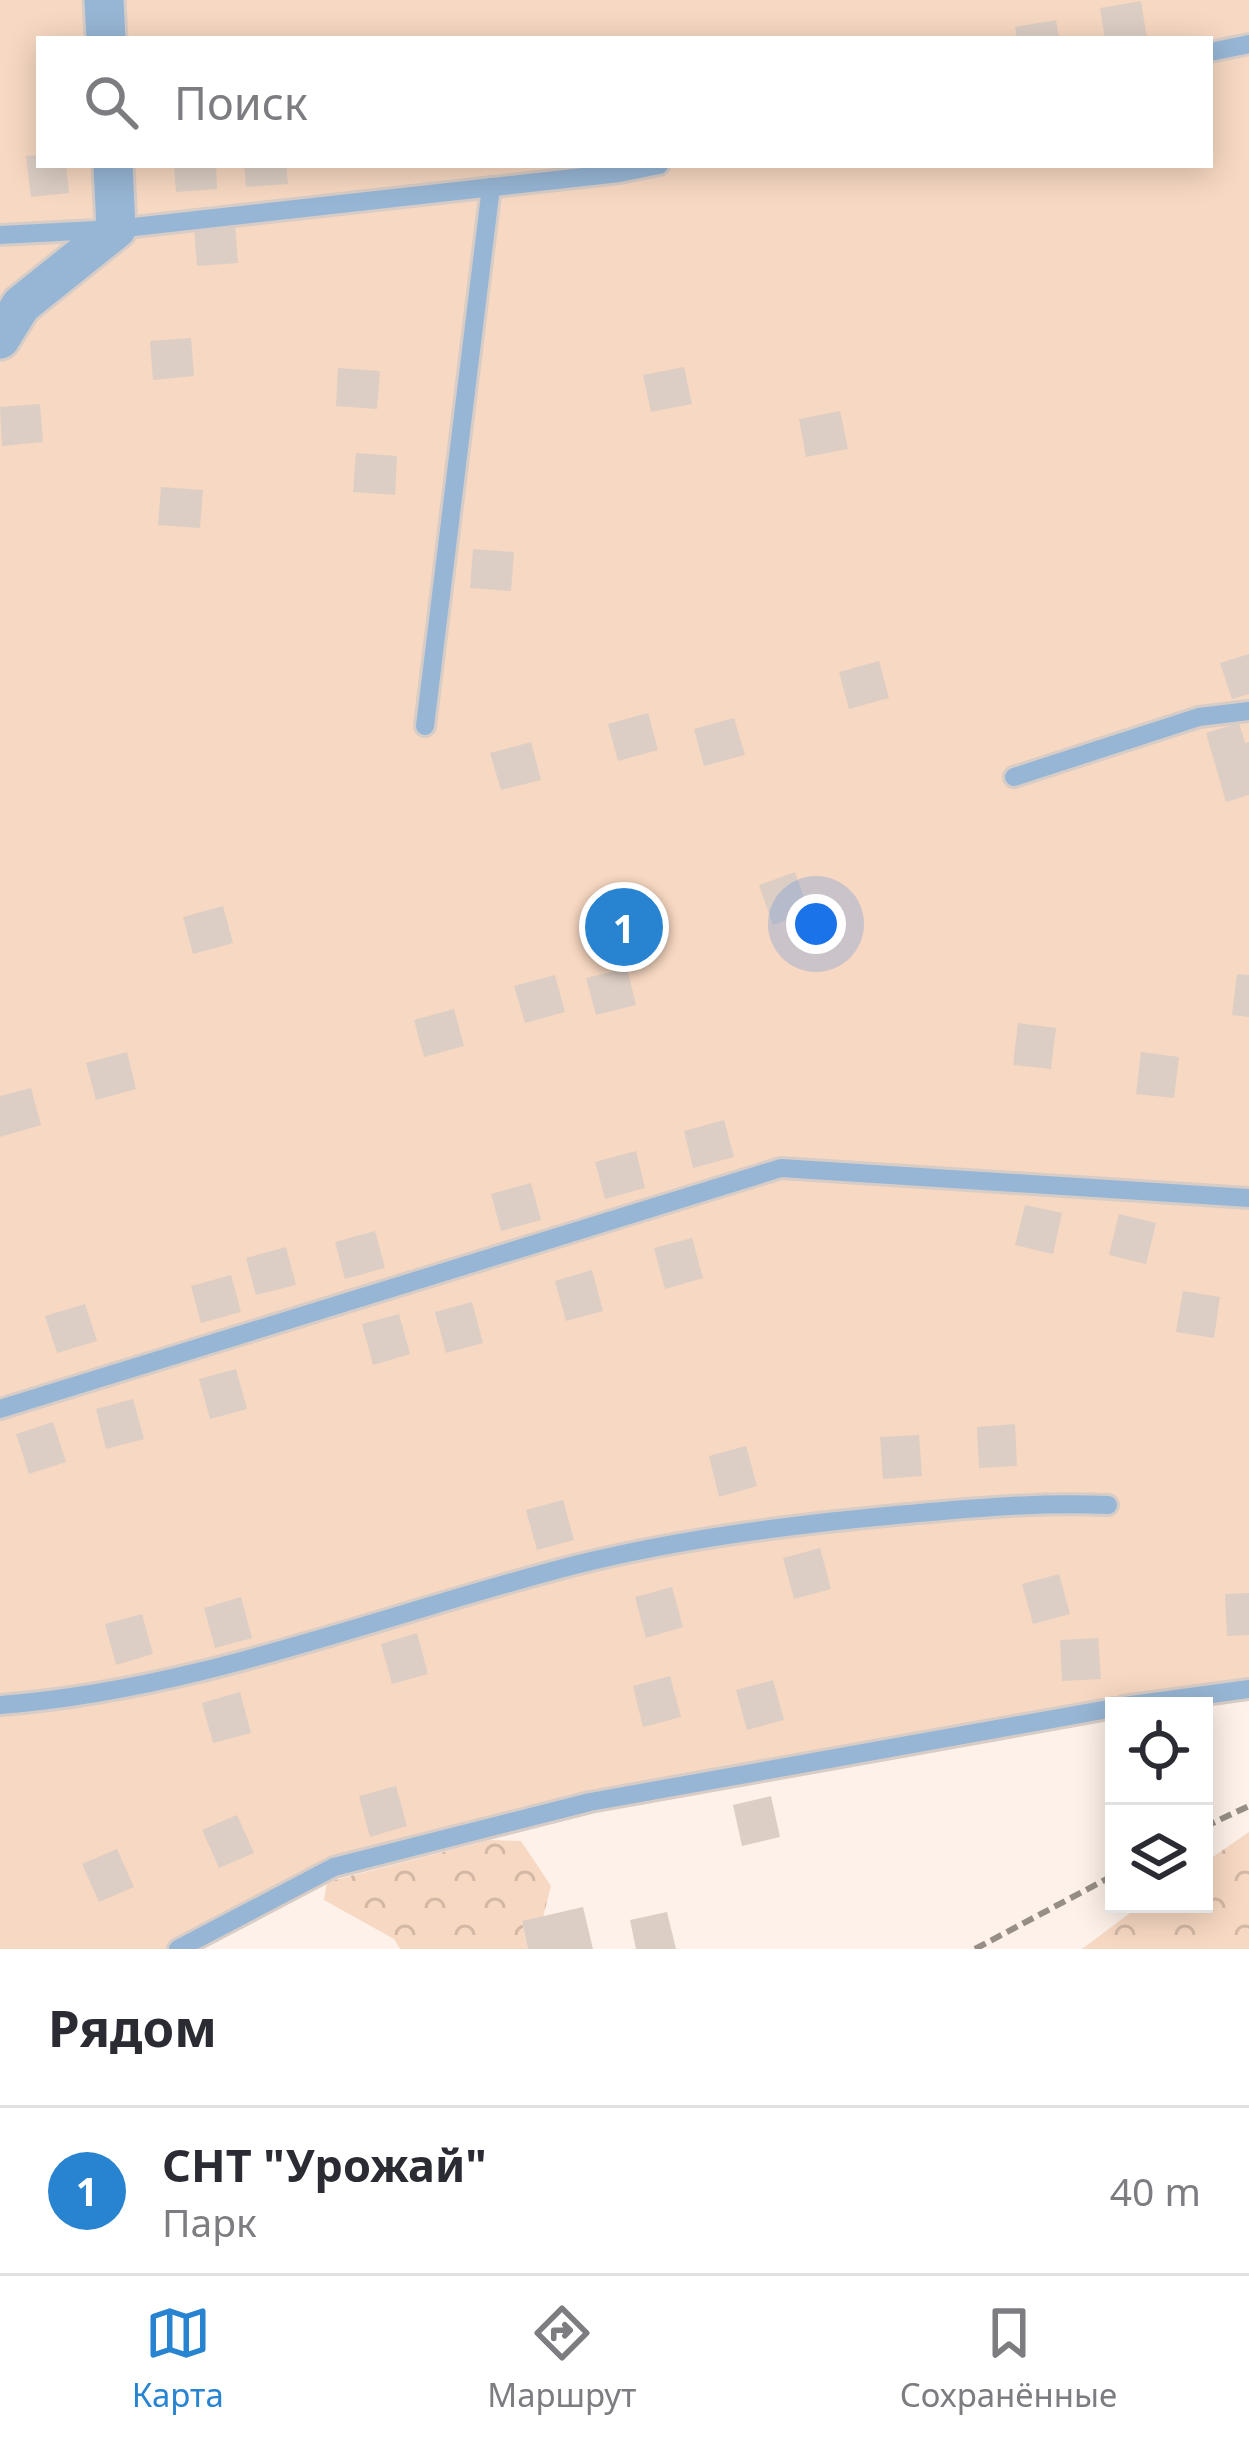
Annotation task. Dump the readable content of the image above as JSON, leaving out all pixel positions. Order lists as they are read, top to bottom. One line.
{"page":{"search":"Поиск","pins":"1","heading":"Рядом","list":[{"mark":"1","name":"СНТ \"Урожай\"","note":"Парк","value":"40 m"}],"nav":["Карта","Маршрут","Сохранённые"]}}
